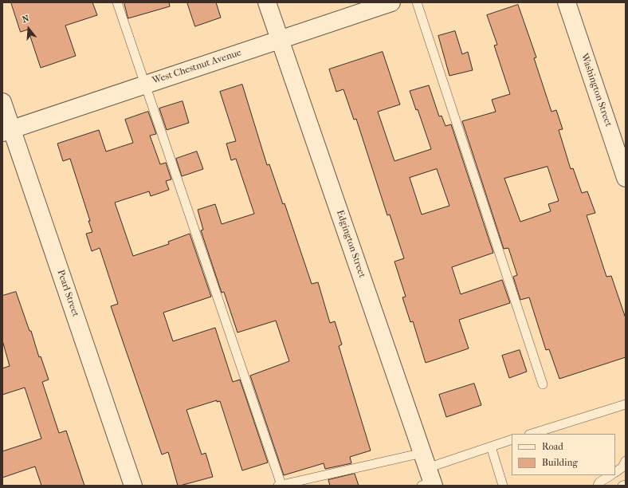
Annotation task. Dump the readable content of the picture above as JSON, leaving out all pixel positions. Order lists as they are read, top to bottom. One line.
{"streets":{"street":["West Chestnut Avenue","Washington Street","Edgington Street","Pearl Street"]},"crossings":[["West Chestnut Avenue","Edgington Street"],["West Chestnut Avenue","Pearl Street"]],"legend":["Road","Building"],"north":"top"}
